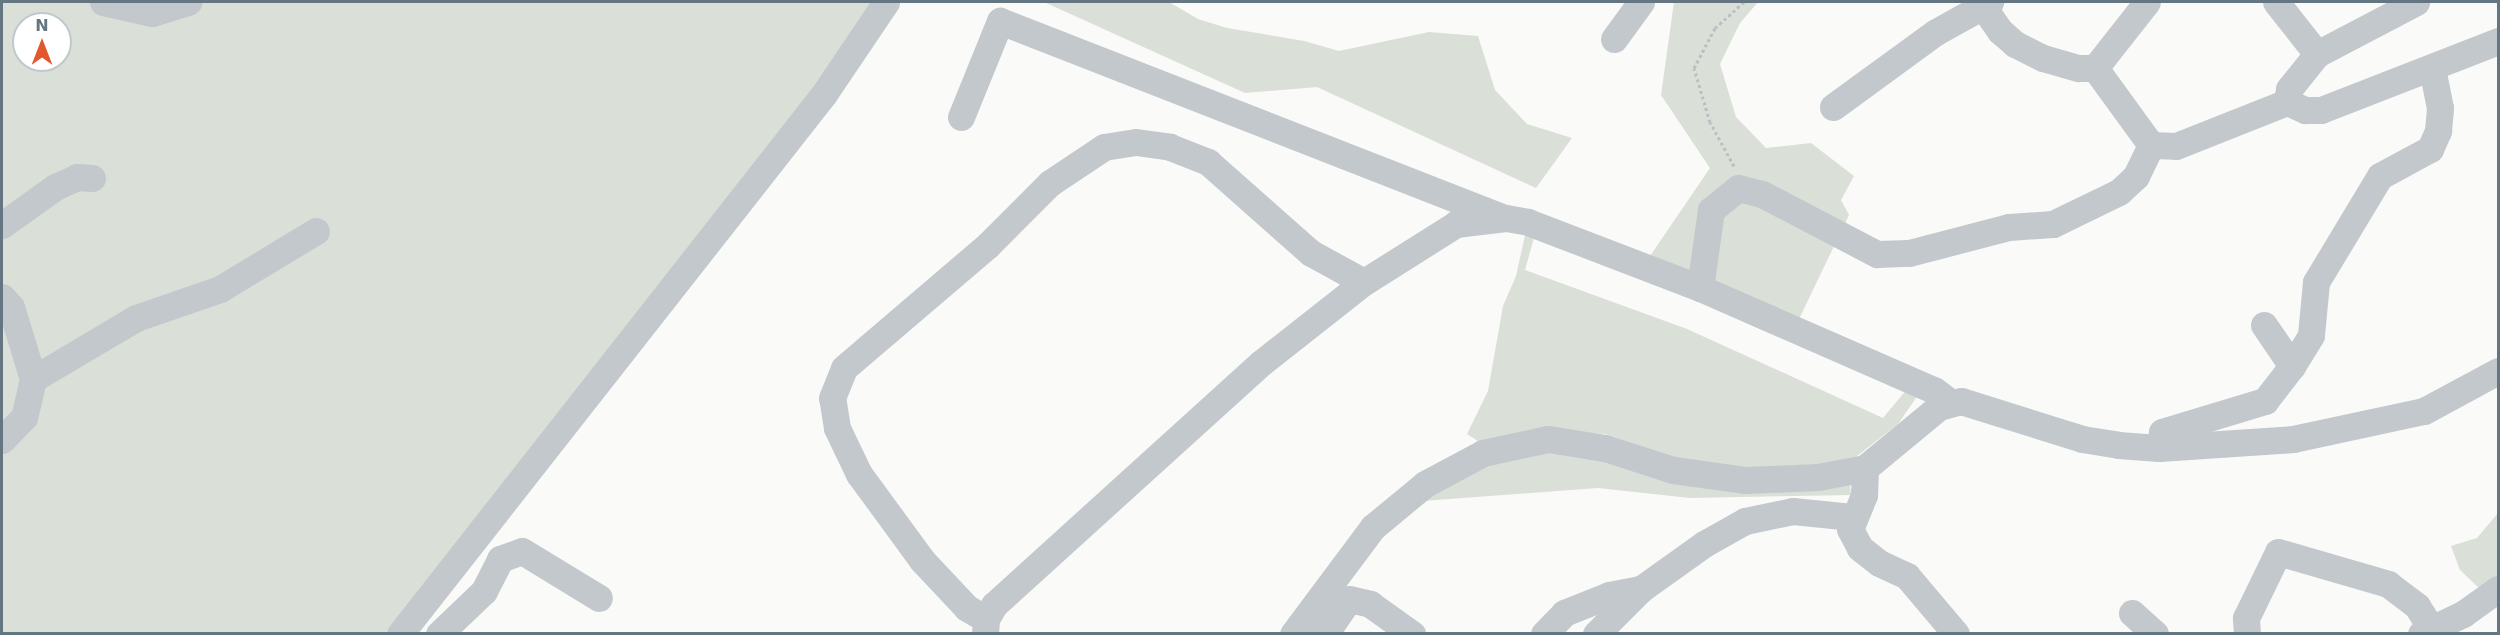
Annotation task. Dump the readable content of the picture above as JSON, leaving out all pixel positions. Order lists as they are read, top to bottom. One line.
{"north":"top"}
